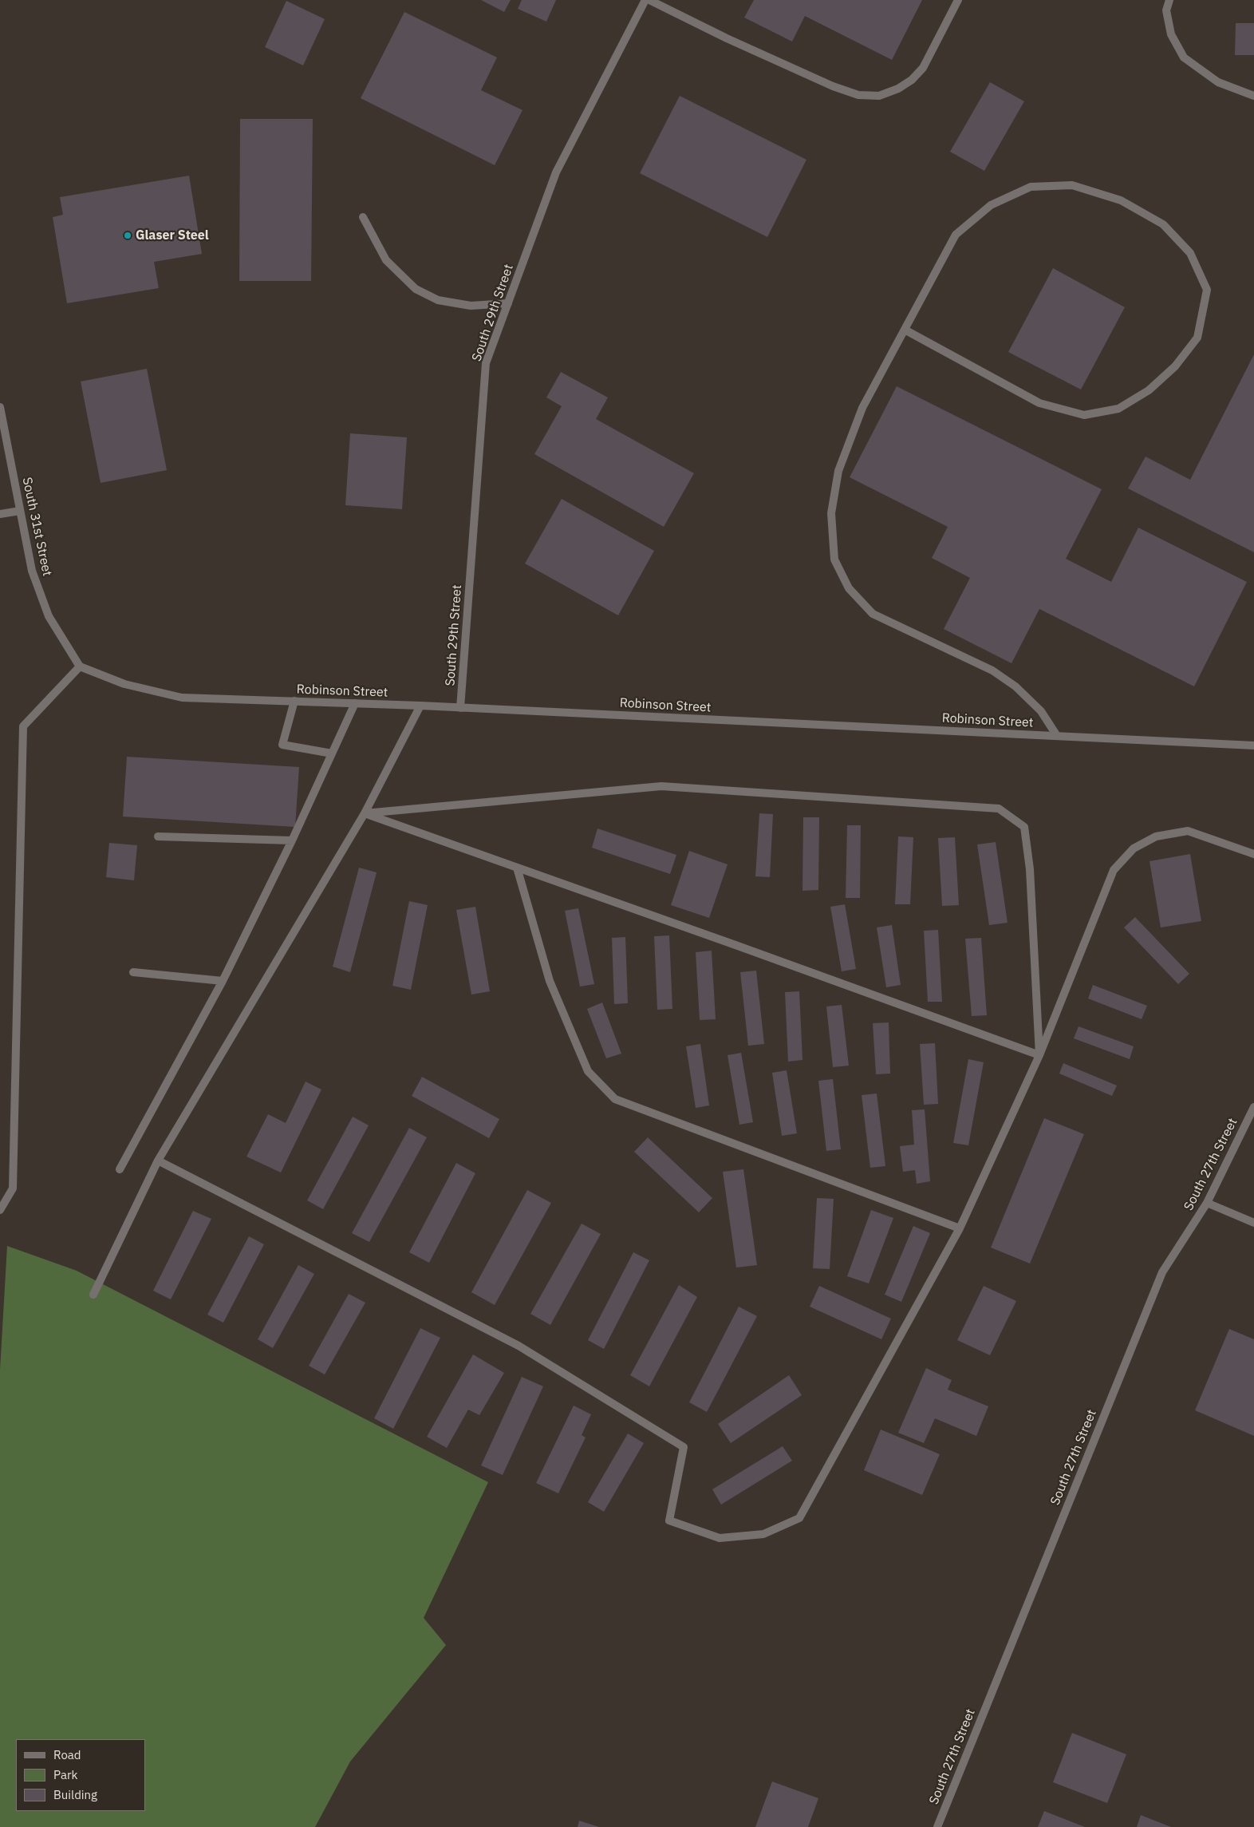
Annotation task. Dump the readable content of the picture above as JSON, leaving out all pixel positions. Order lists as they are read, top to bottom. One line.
{"streets":{"street":["South 29th Street","South 31st Street","Robinson Street","South 27th Street"]},"crossings":[["South 29th Street","Robinson Street"],["South 31st Street","Robinson Street"]],"places":["Glaser Steel"],"legend":["Road","Park","Building"]}
